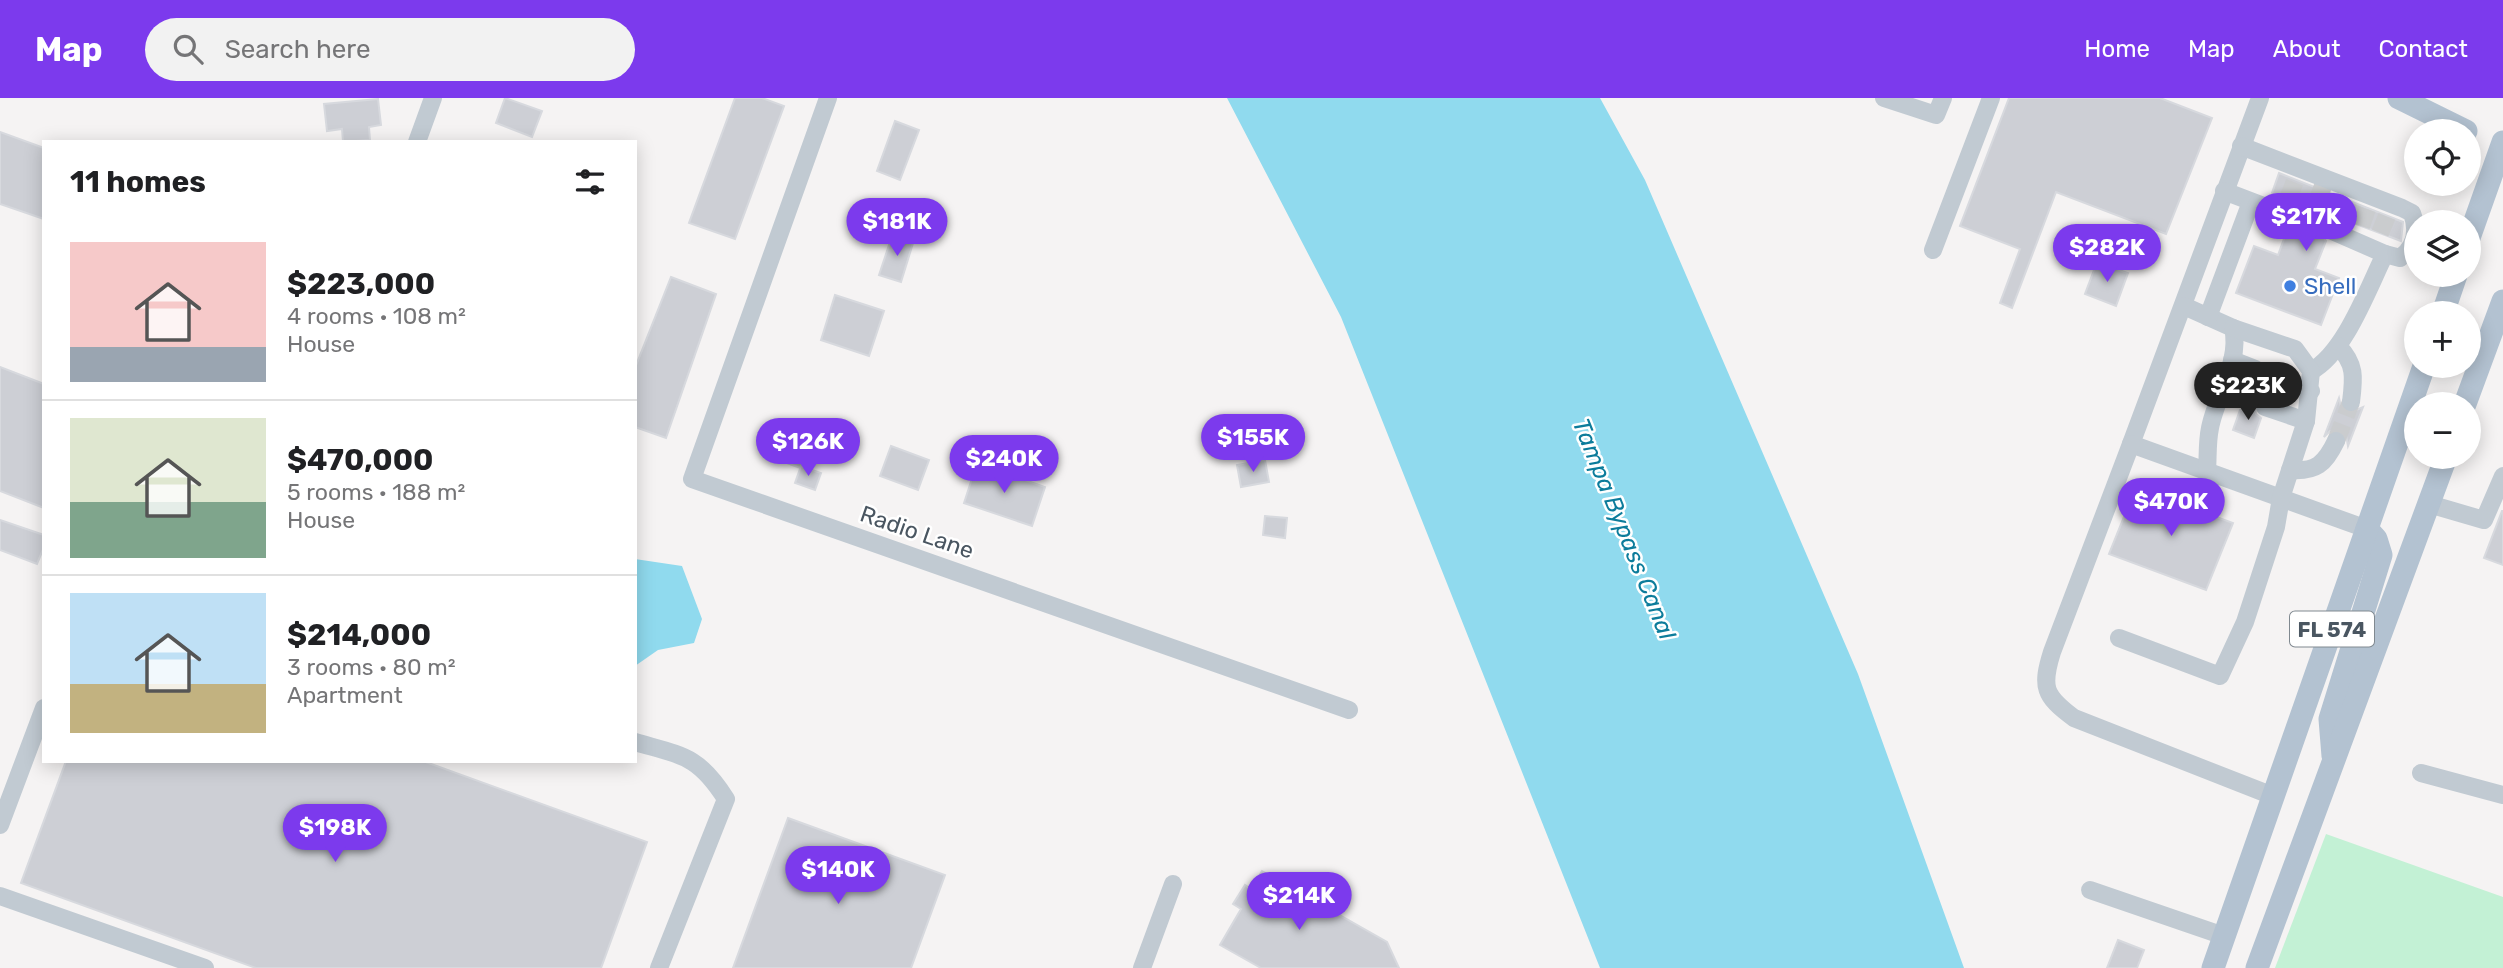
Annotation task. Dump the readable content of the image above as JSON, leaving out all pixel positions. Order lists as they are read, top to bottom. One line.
{"streets":{"main road":["FL 574"],"street":["Radio Lane"]},"water":["Tampa Bypass Canal"],"places":["Shell"],"page":{"header":"Map","search":"Search here","nav":["Home","Map","About","Contact"],"map_buttons":["+","−"],"heading":"11 homes","price":["$217K","$181K","$282K","$223K","$155K","$126K","$240K","$470K","$198K","$140K","$214K"],"list":[{"name":"$223,000","note":"4 rooms · 108 m² · House"},{"name":"$470,000","note":"5 rooms · 188 m² · House"},{"name":"$214,000","note":"3 rooms · 80 m² · Apartment"}]}}
